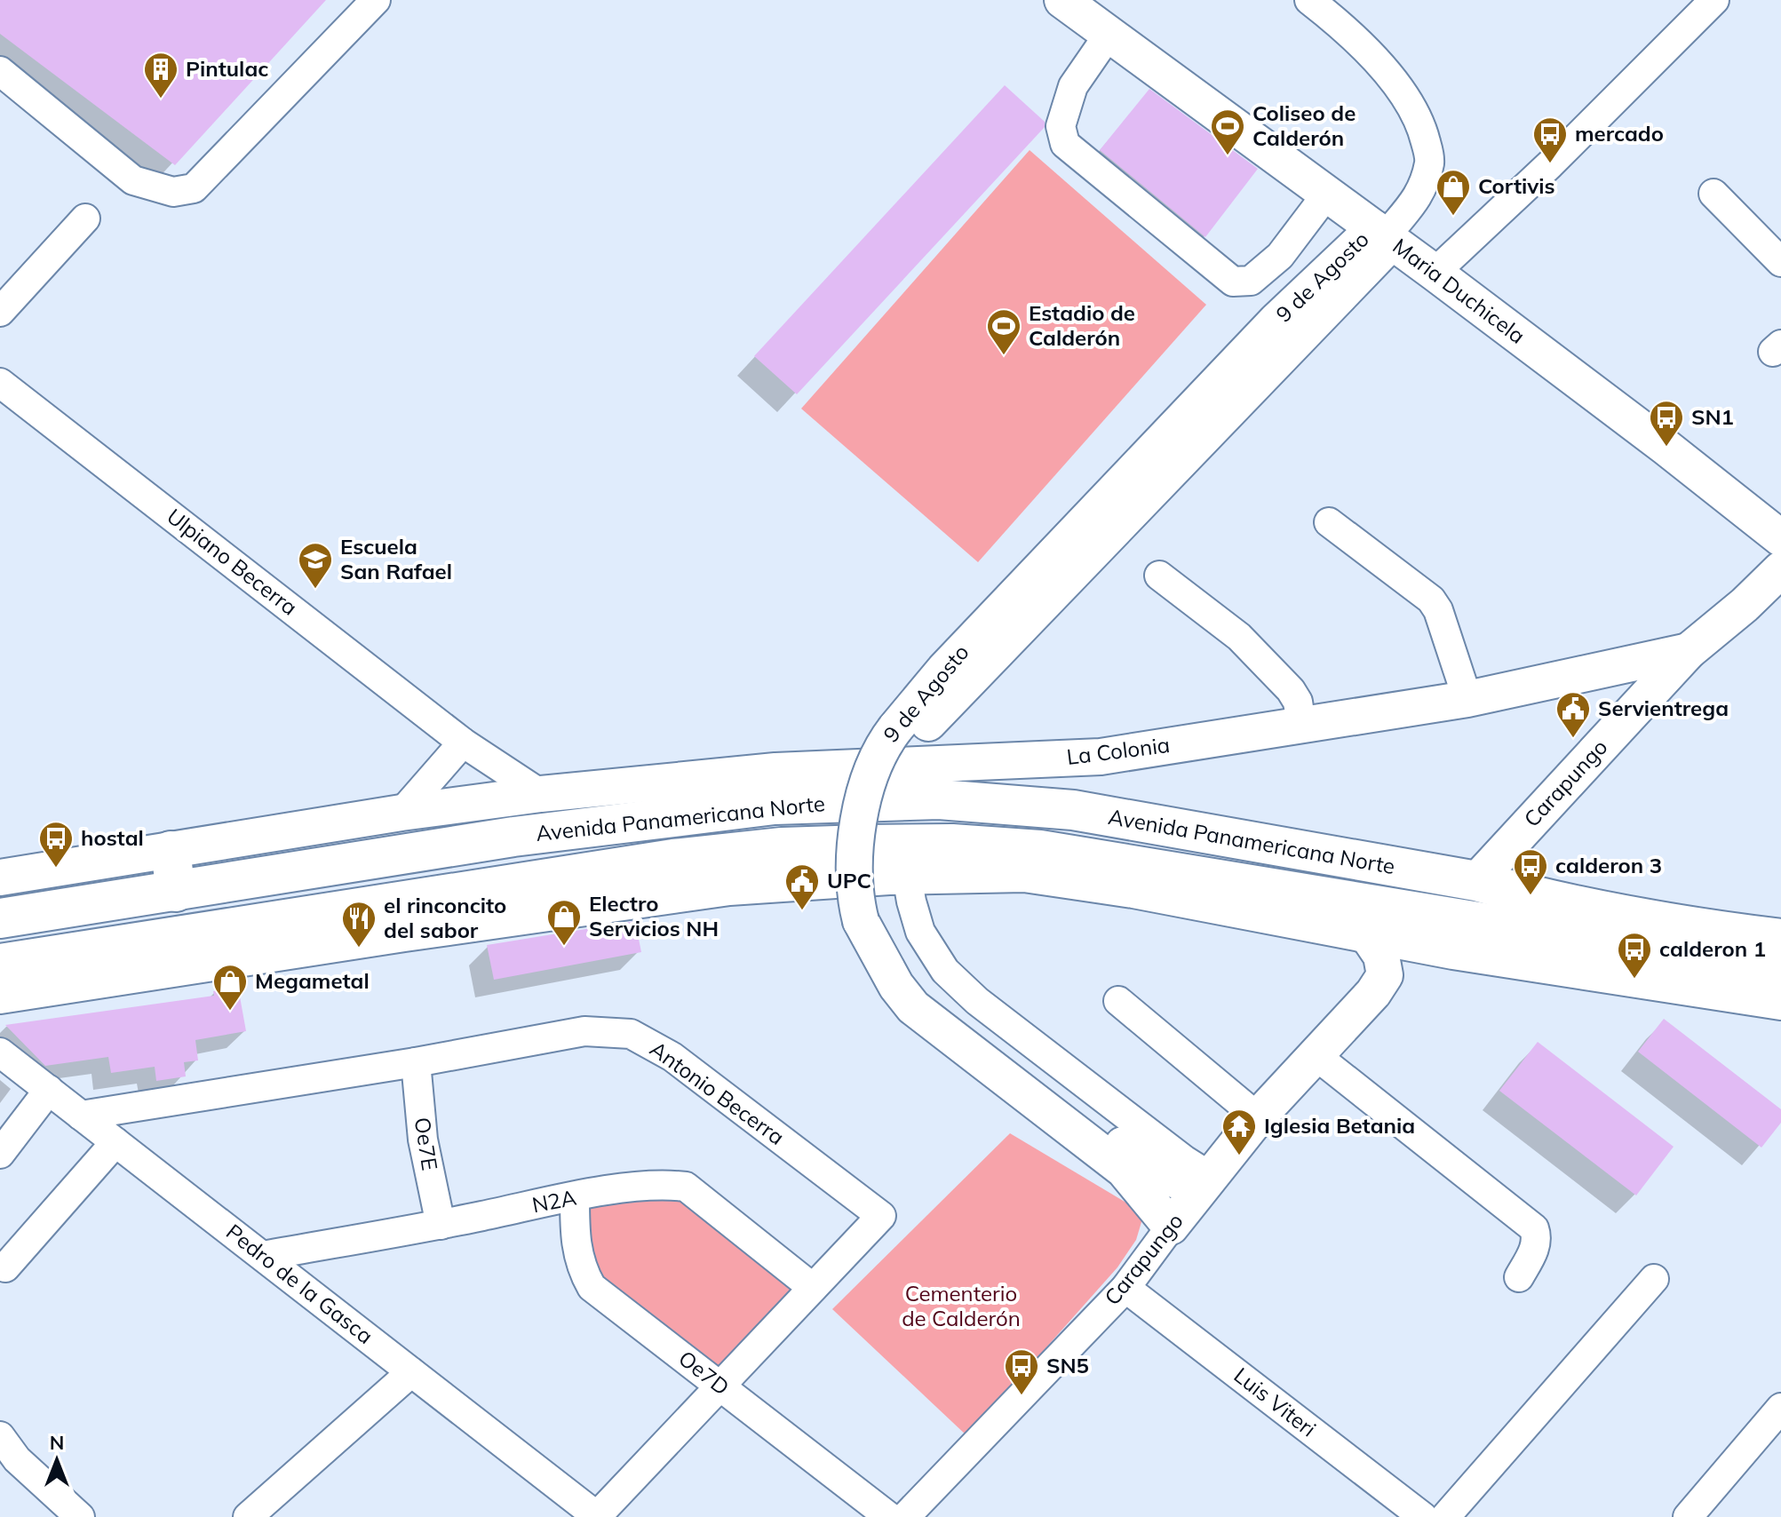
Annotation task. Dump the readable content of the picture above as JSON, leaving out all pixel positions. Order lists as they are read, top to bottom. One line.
{"streets":{"highway":["Avenida Panamericana Norte"],"main road":["9 de Agosto","Maria Duchicela","La Colonia","Carapungo"],"street":["Ulpiano Becerra","Antonio Becerra","Oe7E","N2A","Pedro de la Gasca","Oe7D","Luis Viteri"]},"crossings":[["9 de Agosto","Maria Duchicela"],["9 de Agosto","Carapungo"],["Ulpiano Becerra","La Colonia"],["Ulpiano Becerra","Avenida Panamericana Norte"],["La Colonia","Carapungo"],["La Colonia","Avenida Panamericana Norte"],["Carapungo","Avenida Panamericana Norte"],["Carapungo","Luis Viteri"],["Antonio Becerra","Oe7E"],["Antonio Becerra","N2A"],["Antonio Becerra","Pedro de la Gasca"],["Antonio Becerra","Oe7D"],["Oe7E","N2A"],["N2A","Pedro de la Gasca"],["N2A","Oe7D"]],"parks":["Cementerio de Calderón"],"places":{"building":["Pintulac"],"sports":["Coliseo de Calderón","Estadio de Calderón"],"bus stop":["mercado","SN1","hostal","calderon 3","calderon 1","SN5"],"shop":["Cortivis","Electro Servicios NH","Megametal"],"school or university":["Escuela San Rafael"],"public building":["Servientrega","UPC"],"restaurant":["el rinconcito del sabor"],"temple":["Iglesia Betania"]},"north":"top"}
